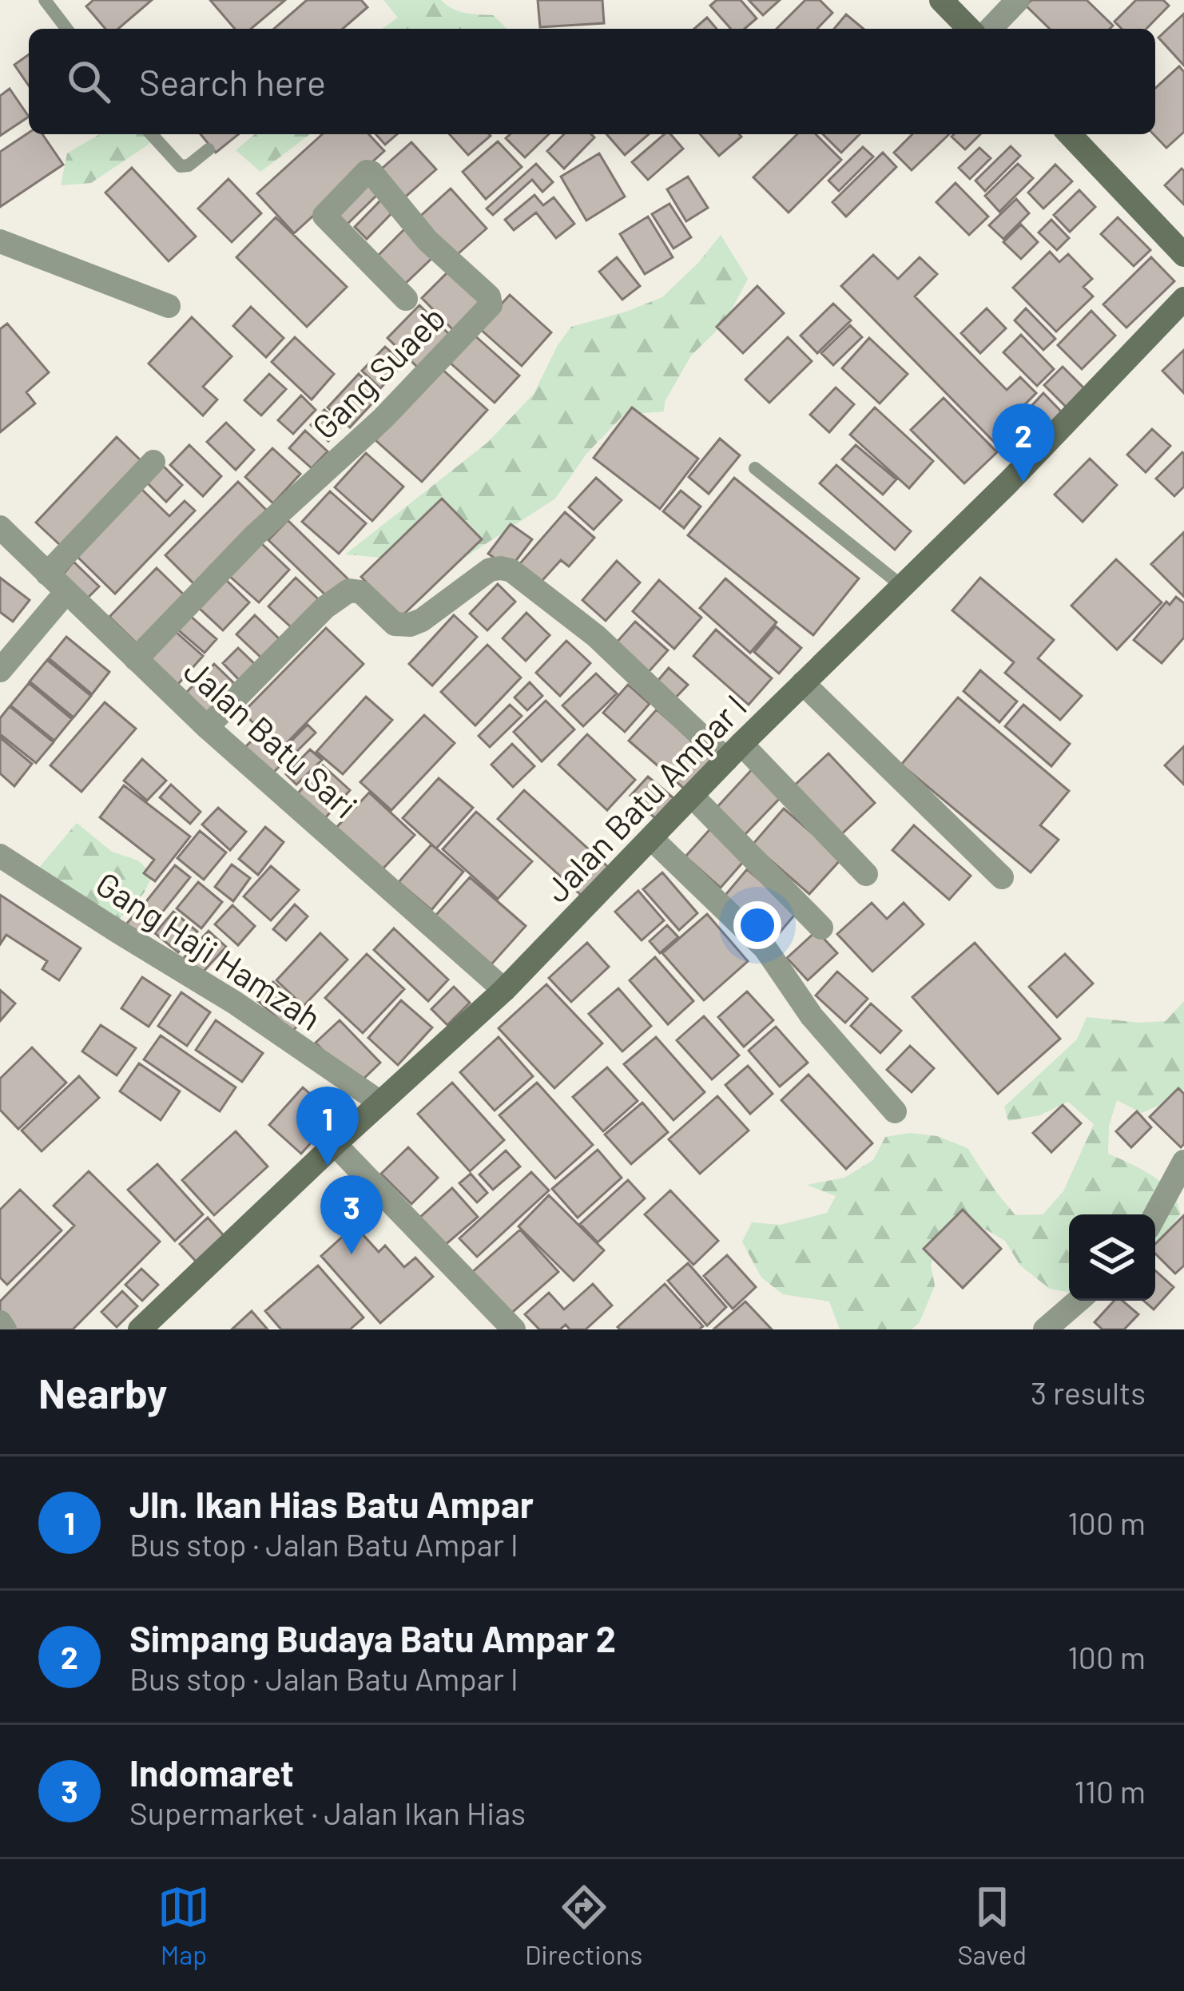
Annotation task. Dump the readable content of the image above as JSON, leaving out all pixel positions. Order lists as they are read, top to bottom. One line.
{"streets":{"street":["Gang Suaeb","Jalan Batu Sari","Jalan Batu Ampar I","Gang Haji Hamzah"]},"crossings":[["Gang Suaeb","Jalan Batu Sari"],["Jalan Batu Sari","Jalan Batu Ampar I"],["Jalan Batu Ampar I","Gang Haji Hamzah"]],"page":{"search":"Search here","pins":["2","1","3"],"heading":["Nearby","3 results"],"list":[{"mark":"1","name":"Jln. Ikan Hias Batu Ampar","note":"Bus stop · Jalan Batu Ampar I","value":"100 m"},{"mark":"2","name":"Simpang Budaya Batu Ampar 2","note":"Bus stop · Jalan Batu Ampar I","value":"100 m"},{"mark":"3","name":"Indomaret","note":"Supermarket · Jalan Ikan Hias","value":"110 m"}],"nav":["Map","Directions","Saved"]}}
